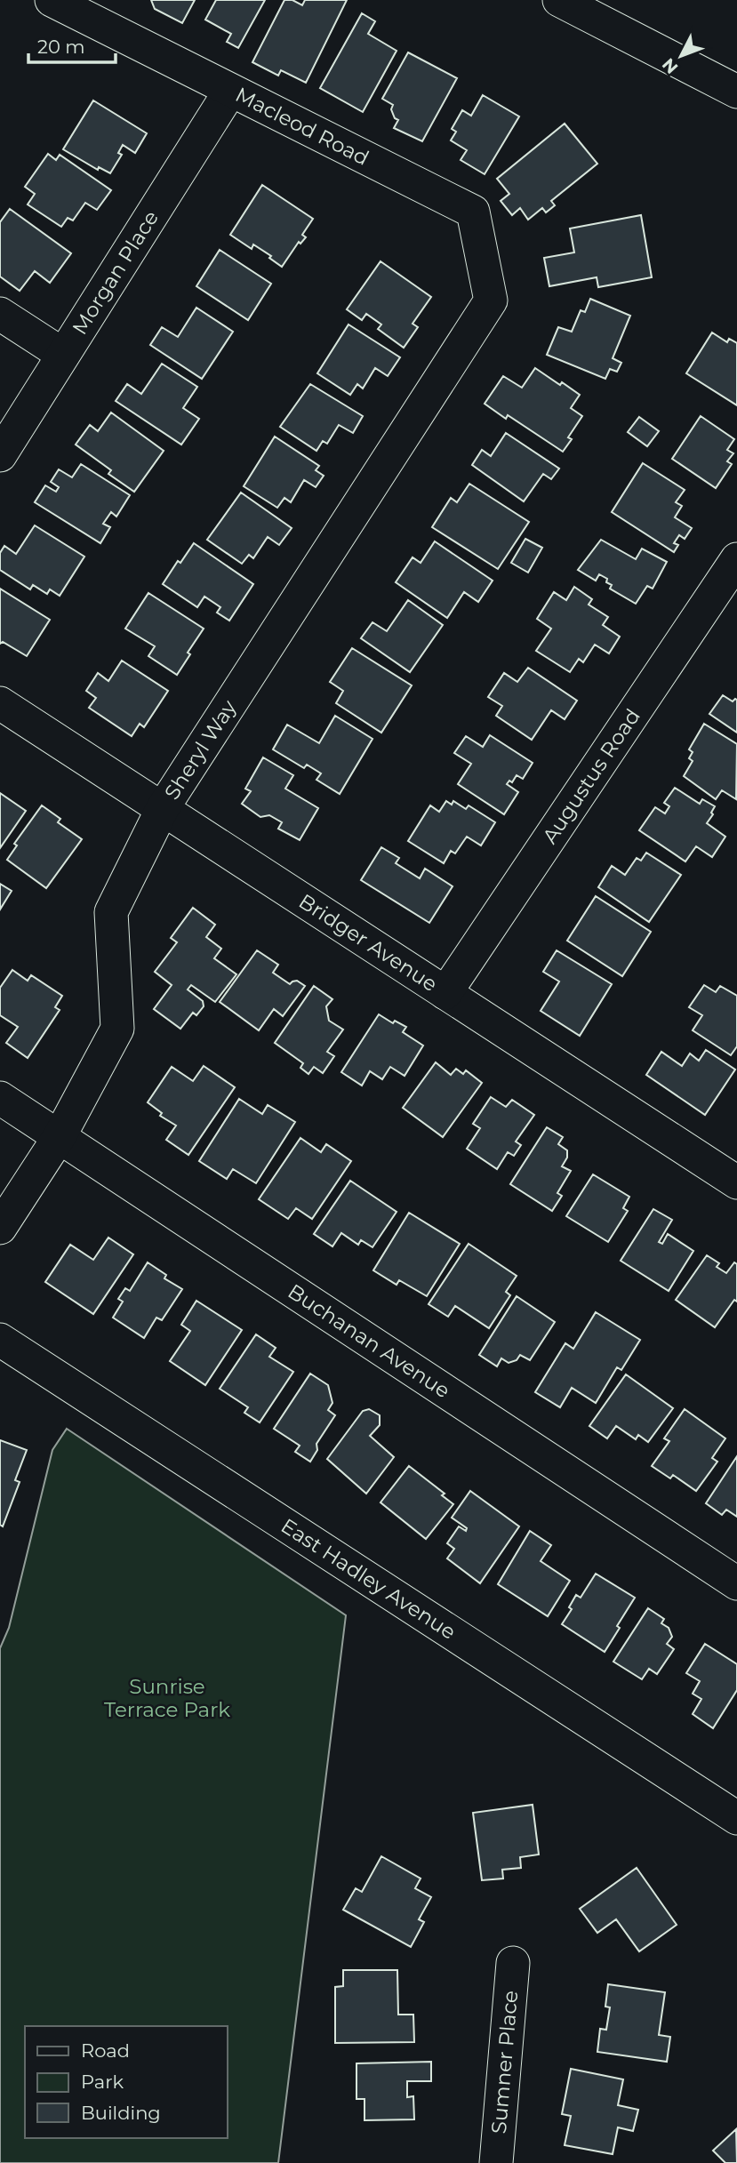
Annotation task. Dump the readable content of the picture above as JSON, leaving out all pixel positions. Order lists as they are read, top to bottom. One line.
{"streets":{"street":["Macleod Road","Morgan Place","Sheryl Way","Augustus Road","Bridger Avenue","Buchanan Avenue","East Hadley Avenue","Sumner Place"]},"crossings":[["Macleod Road","Morgan Place"],["Macleod Road","Sheryl Way"],["Sheryl Way","Bridger Avenue"],["Sheryl Way","Buchanan Avenue"],["Augustus Road","Bridger Avenue"]],"parks":["Sunrise Terrace Park"],"legend":["Road","Park","Building"],"scale_bar":"20 m","north":"bottom left"}
